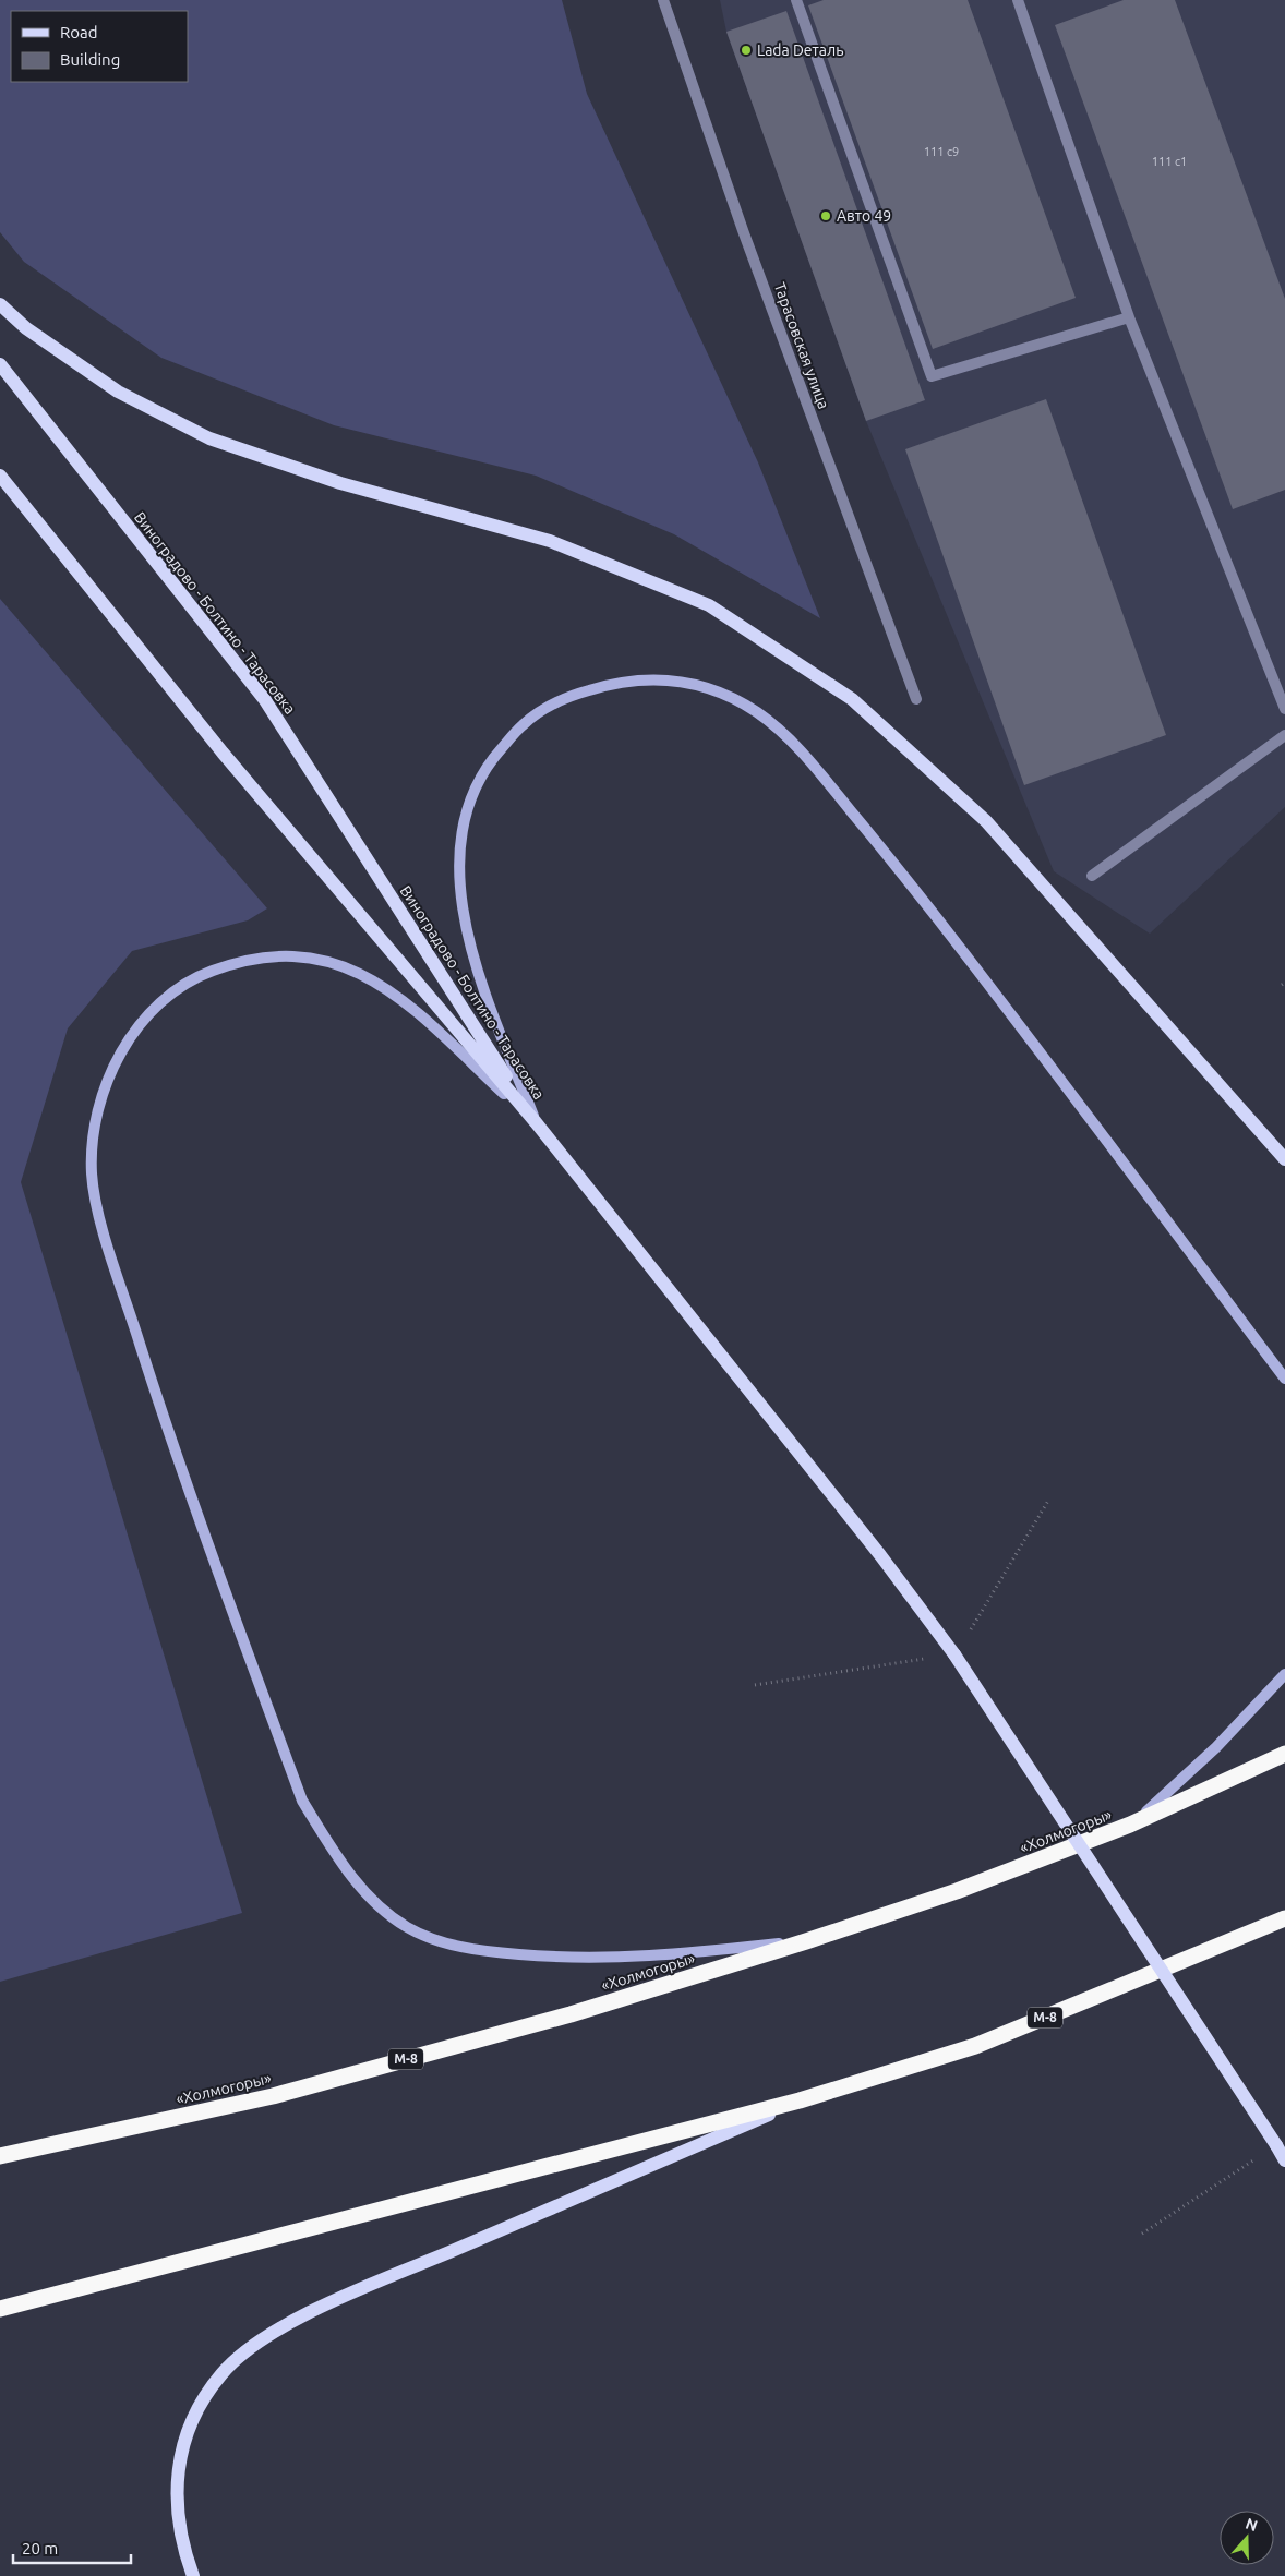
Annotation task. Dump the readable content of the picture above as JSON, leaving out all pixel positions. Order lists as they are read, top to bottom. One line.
{"streets":{"highway":["«Холмогоры»","М-8"],"main road":["Виноградово - Болтино - Тарасовка"],"street":["Тарасовская улица"]},"places":["Lada Dеталь","Авто 49"],"house_numbers":["111 с9","111 с1"],"legend":["Road","Building"],"scale_bar":"20 m","north":"top"}
